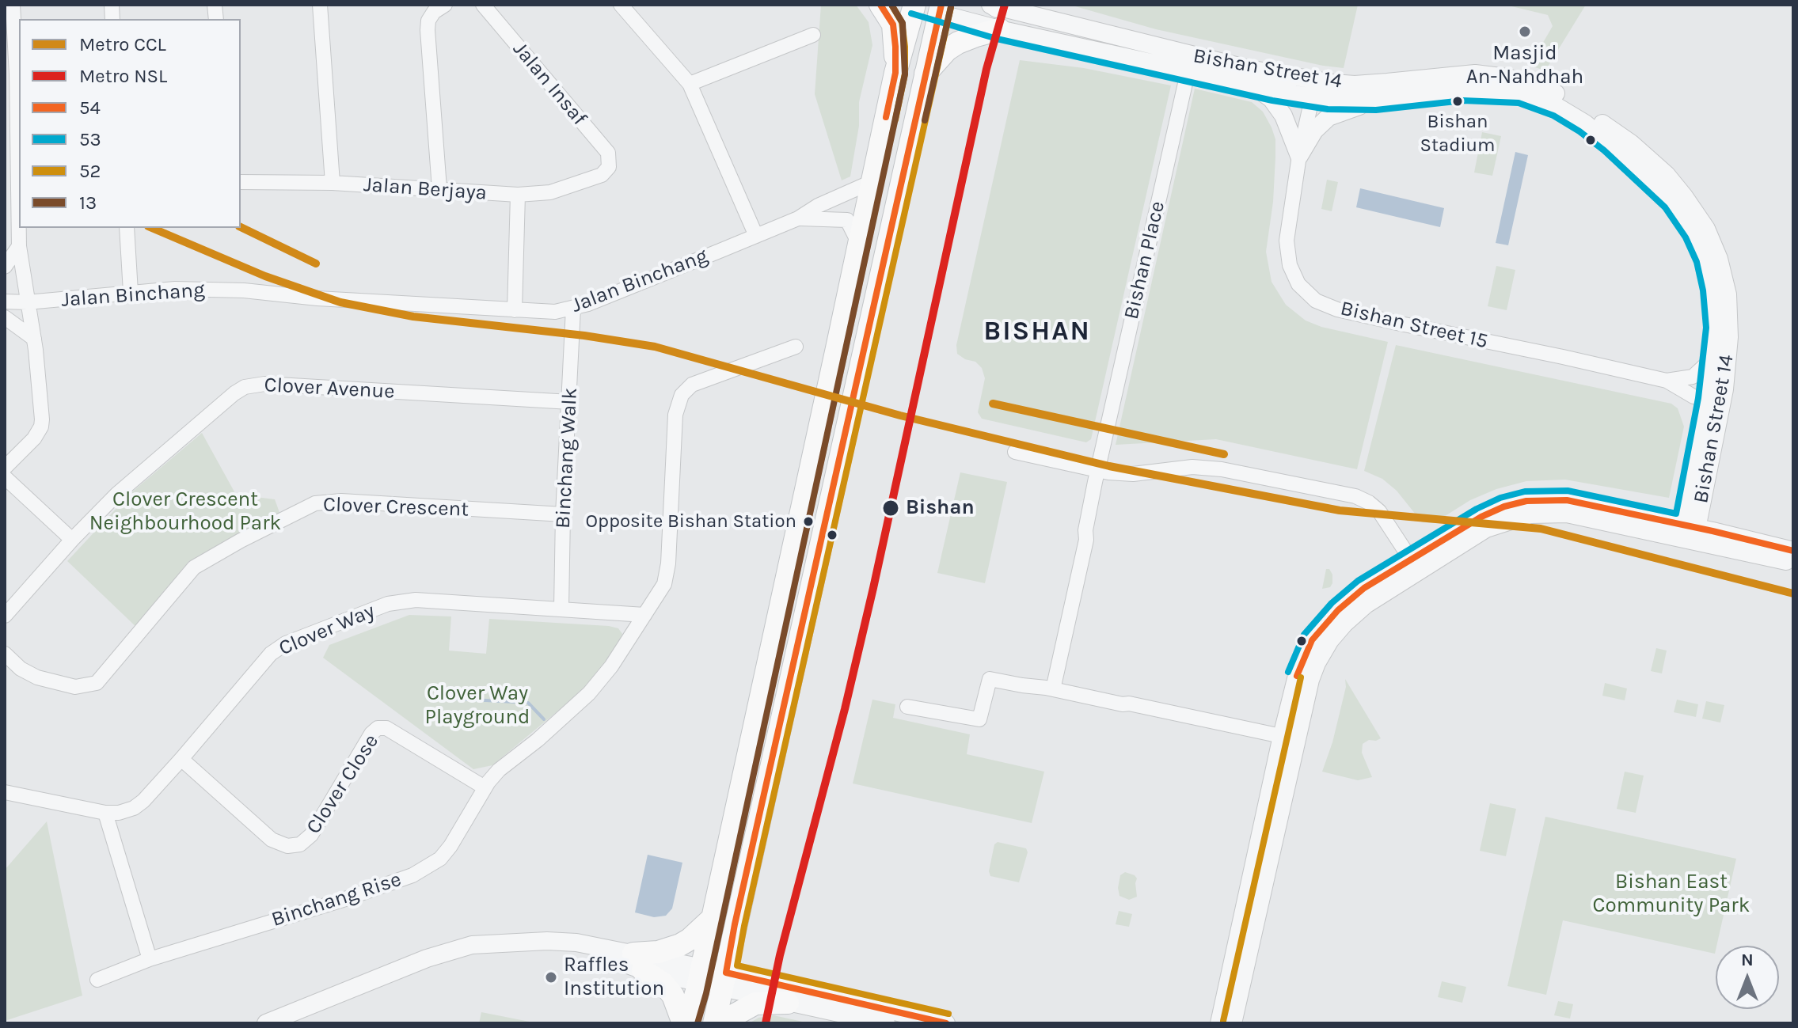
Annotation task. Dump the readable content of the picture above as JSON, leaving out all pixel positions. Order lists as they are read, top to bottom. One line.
{"streets":{"street":["Bishan Street 14","Jalan Insaf","Jalan Berjaya","Bishan Place","Jalan Binchang","Bishan Street 15","Clover Avenue","Binchang Walk","Clover Crescent","Clover Way","Clover Close","Binchang Rise"]},"crossings":[["Bishan Street 14","Bishan Place"],["Bishan Street 14","Bishan Street 15"],["Jalan Insaf","Jalan Berjaya"],["Jalan Binchang","Binchang Walk"],["Clover Avenue","Binchang Walk"],["Binchang Walk","Clover Crescent"],["Binchang Walk","Clover Way"],["Clover Way","Clover Close"],["Clover Way","Binchang Rise"],["Clover Close","Binchang Rise"]],"districts":["BISHAN"],"parks":["Clover Crescent Neighbourhood Park","Clover Way Playground","Bishan East Community Park"],"places":["Masjid An-Nahdhah","Bishan Stadium","Bishan","Opposite Bishan Station","Raffles Institution"],"lines":["metro line NSL","transit line 54","transit line 52","transit line 13","transit line 53","metro line CCL"],"legend":["Metro CCL","Metro NSL","54","53","52","13"],"north":"top"}
